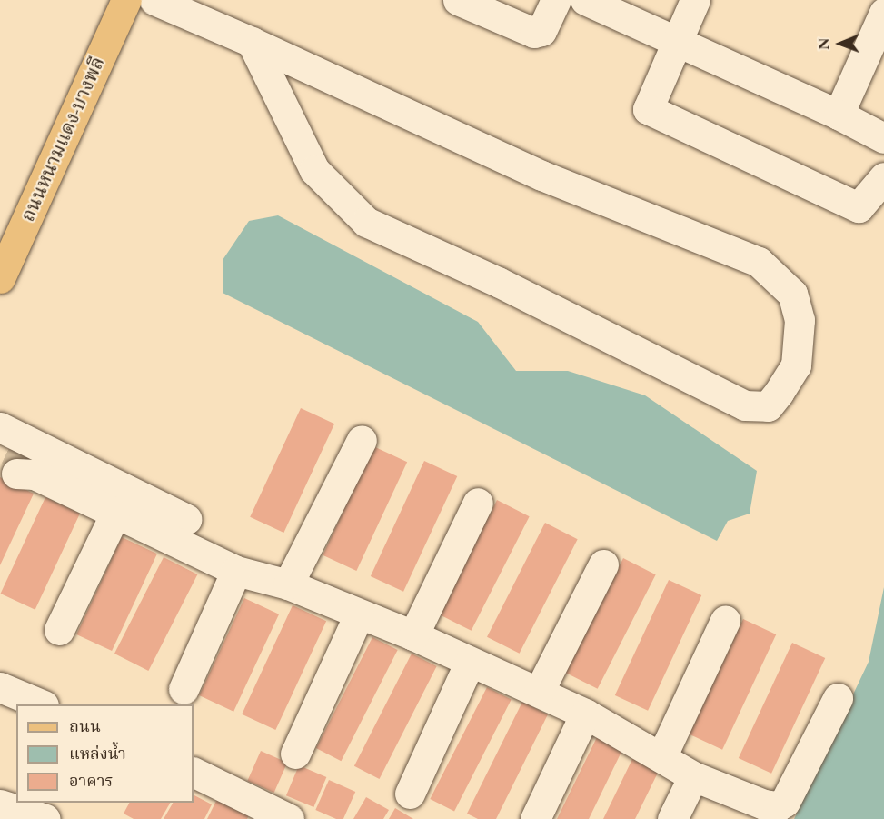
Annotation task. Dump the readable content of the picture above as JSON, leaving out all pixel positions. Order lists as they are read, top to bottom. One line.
{"streets":{"main road":["ถนนหนามแดง-บางพลี"]},"legend":["ถนน","แหล่งน้ำ","อาคาร"],"north":"left"}
